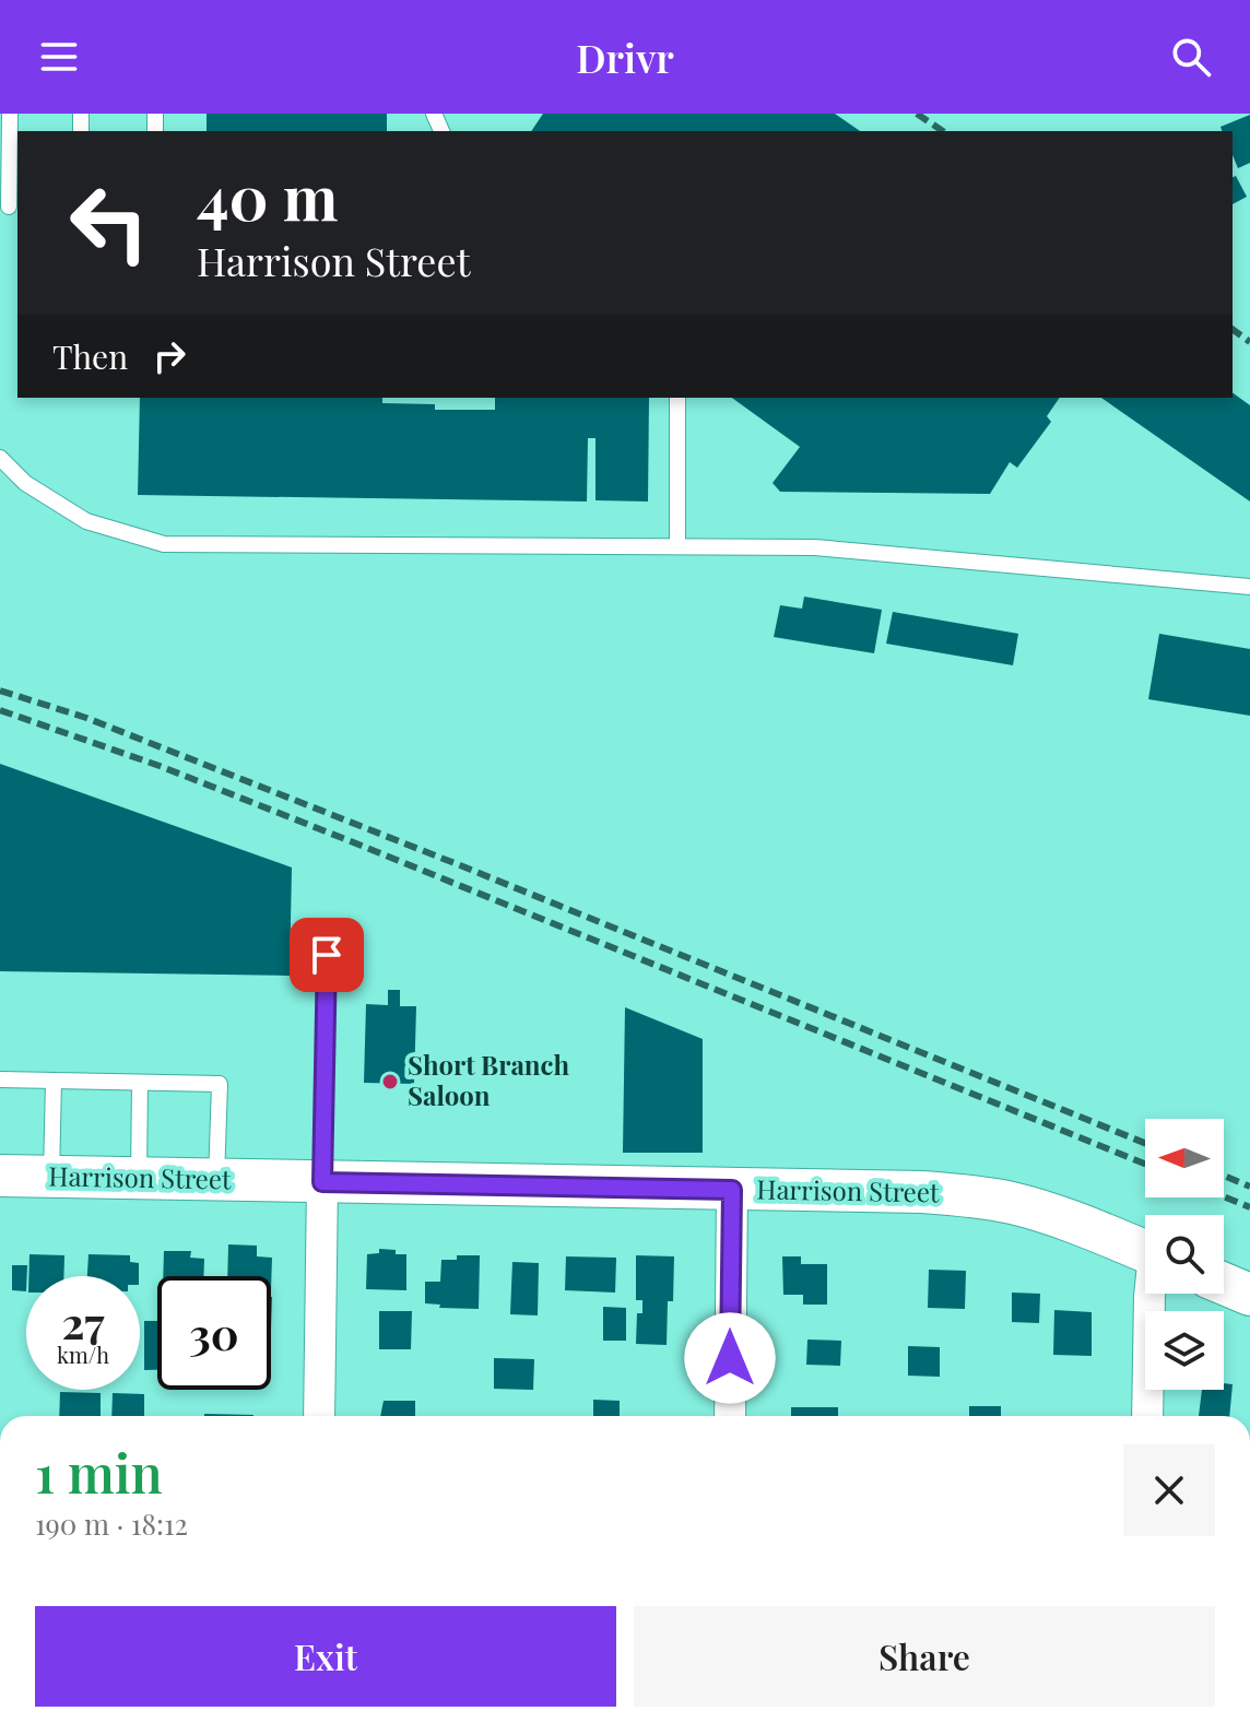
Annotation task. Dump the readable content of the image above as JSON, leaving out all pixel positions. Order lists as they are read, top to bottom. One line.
{"streets":{"main road":["Harrison Street"]},"places":["Short Branch Saloon"],"north":"left","page":{"header":"Drivr","turn":["40 m","Harrison Street"],"then":"Then","speed":"27 km/h","limit":"30","heading":["1 min","190 m · 18:12"],"buttons":["Exit","Share"]}}
